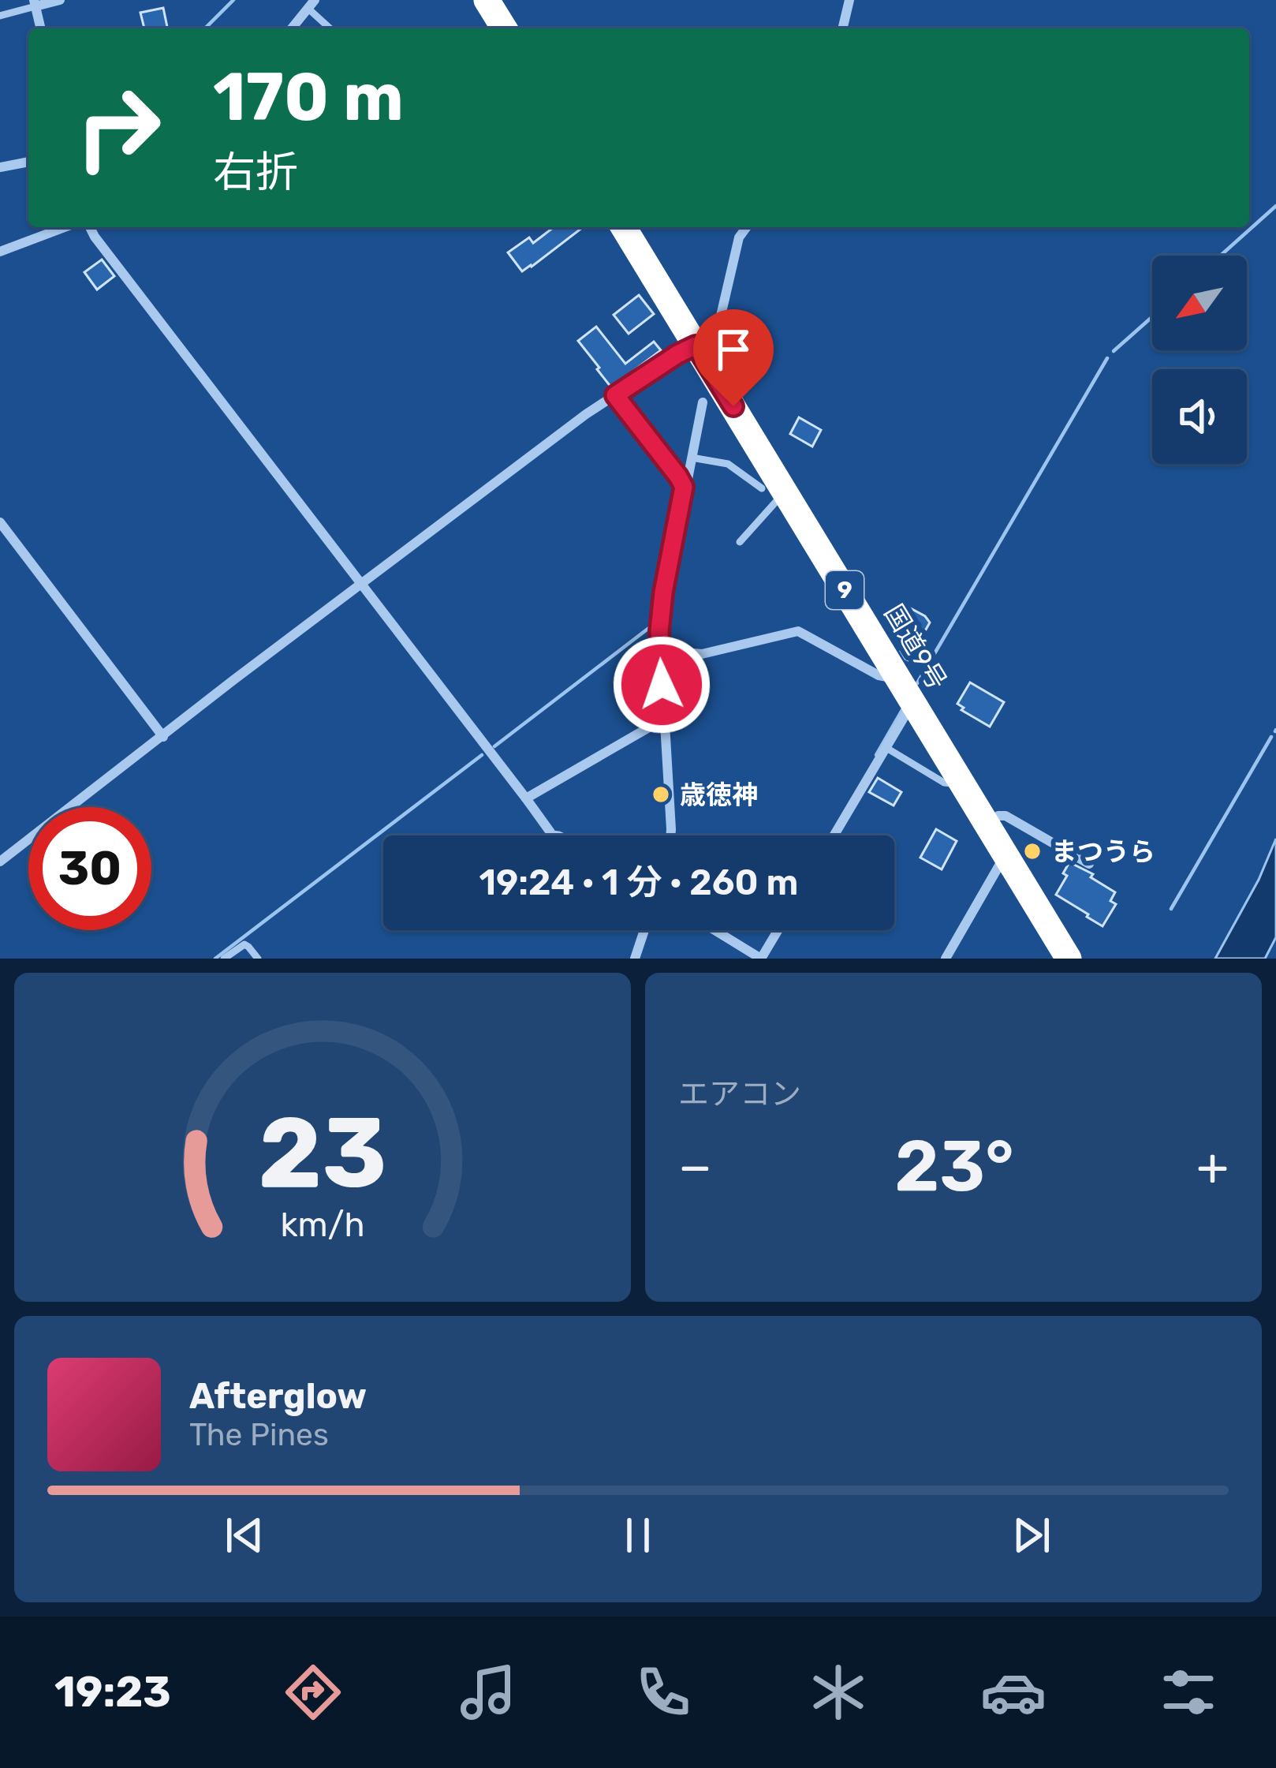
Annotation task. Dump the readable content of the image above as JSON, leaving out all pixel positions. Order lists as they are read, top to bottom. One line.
{"streets":{"highway":["9","国道9号"]},"places":["歳徳神","まつうら"],"north":"bottom left","page":{"turn":["170 m","右折"],"limit":"30","trip":"19:24 · 1 分 · 260 m","tile":"エアコン","heat":["−","23°","+"],"song":["Afterglow","The Pines"],"tabs":"19:23","gauge":["23","km/h"]}}
